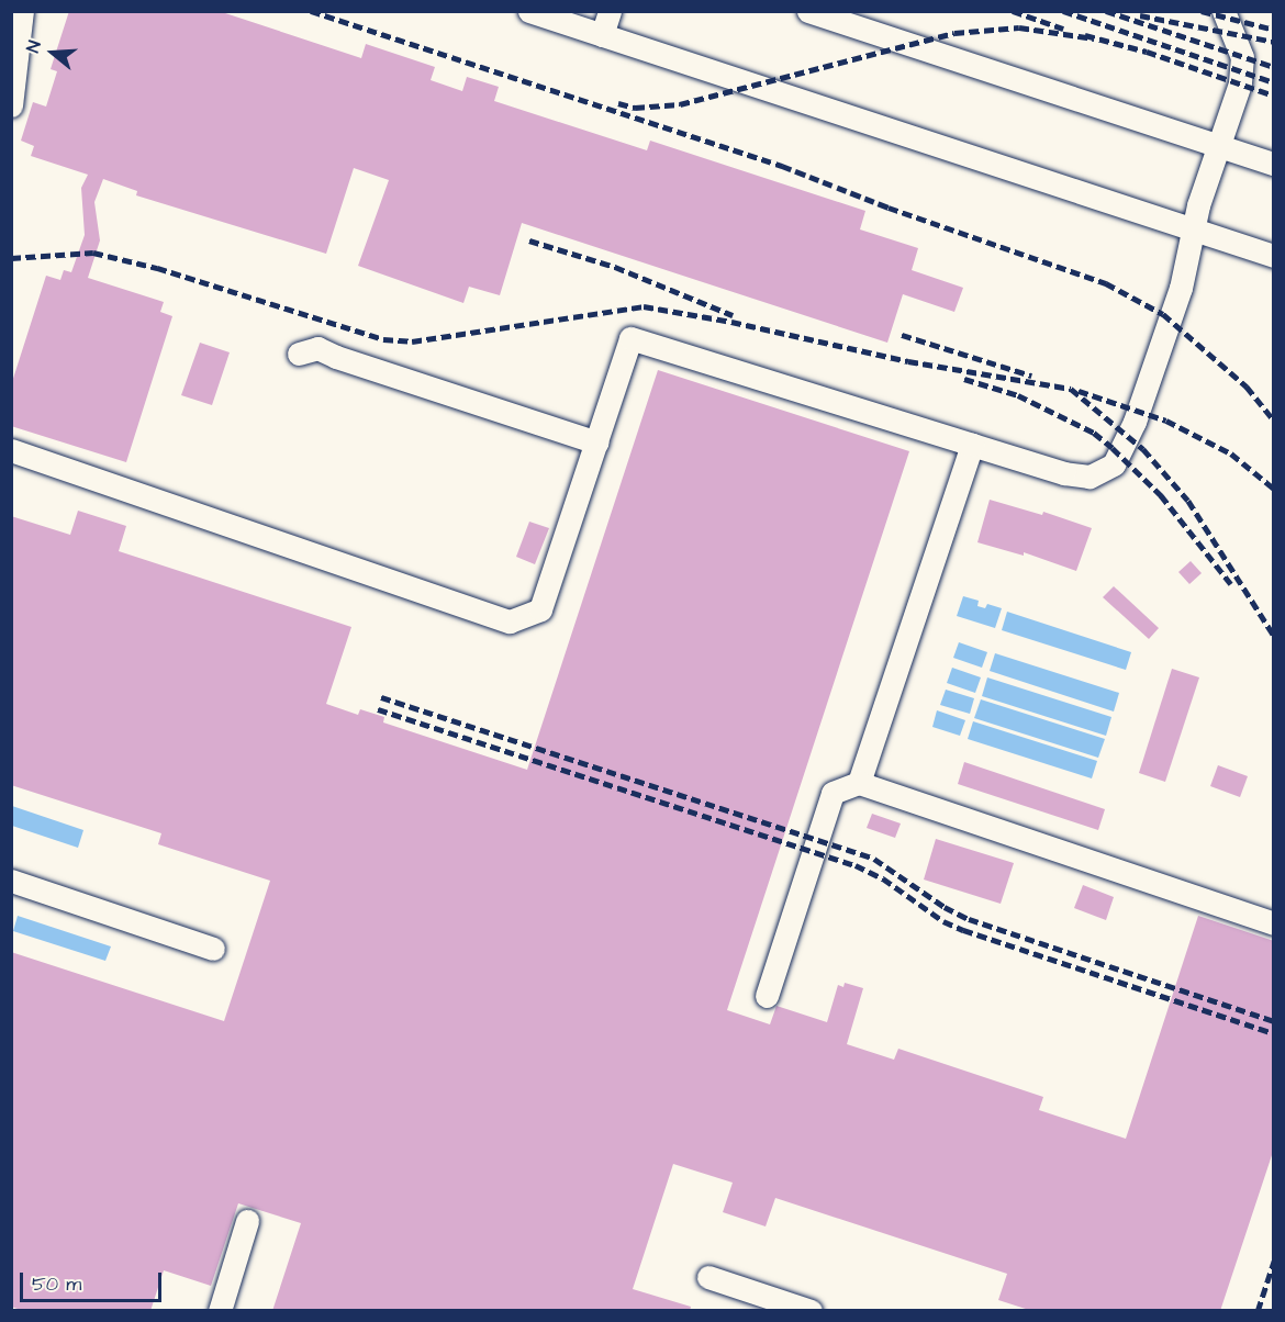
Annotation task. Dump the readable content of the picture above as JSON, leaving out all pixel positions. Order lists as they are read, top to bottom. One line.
{"scale_bar":"50 m","north":"left"}
